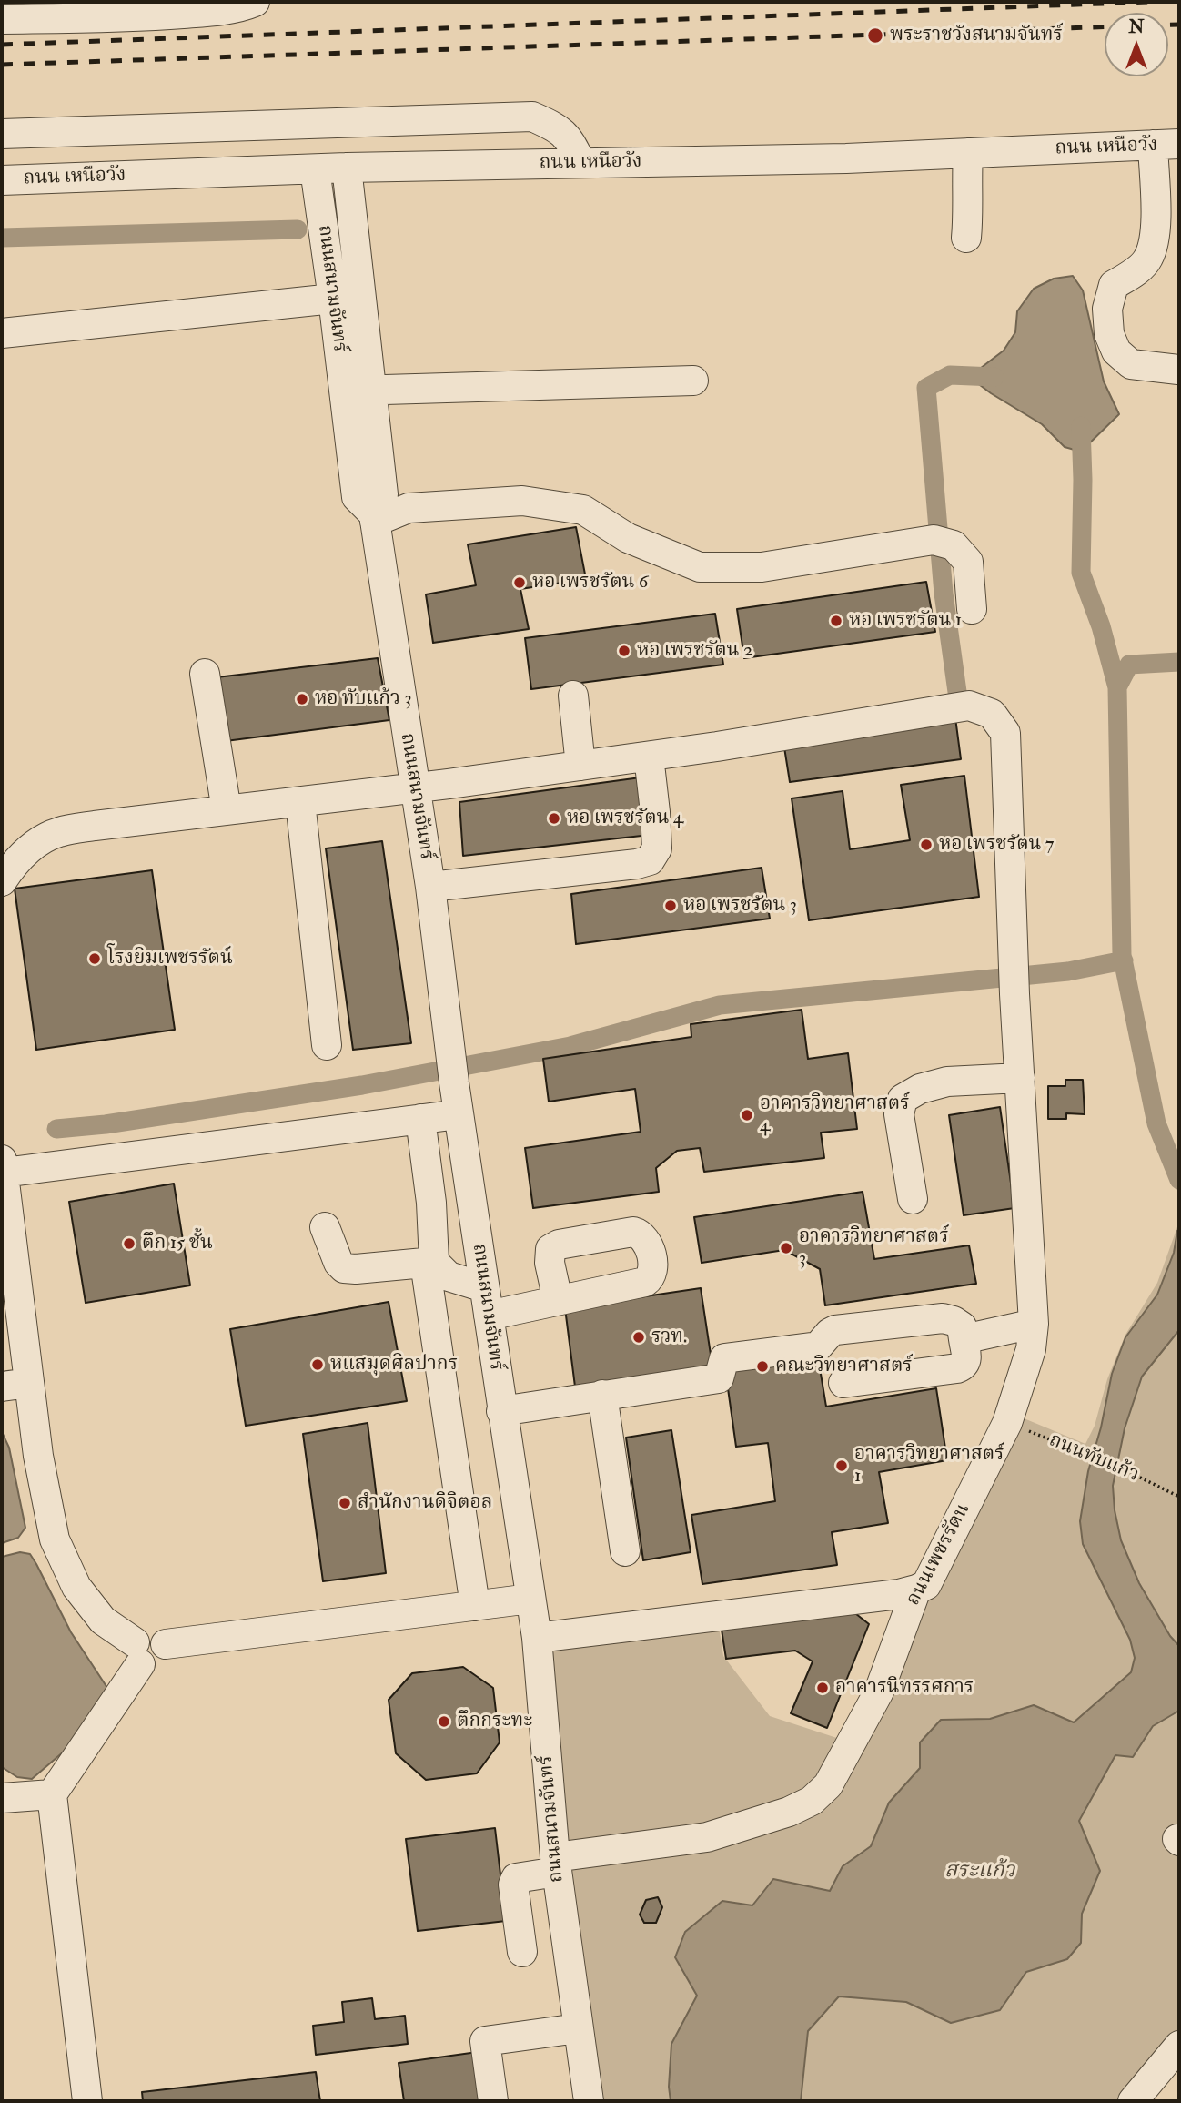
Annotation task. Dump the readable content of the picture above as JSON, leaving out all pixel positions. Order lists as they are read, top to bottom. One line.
{"streets":{"street":["ถนน เหนือวัง","ถนนสนามจันทร์","ถนนเพชรรัตน"],"path":["ถนนทับแก้ว"]},"crossings":[["ถนน เหนือวัง","ถนนสนามจันทร์"],["ถนนสนามจันทร์","ถนนเพชรรัตน"],["ถนนทับแก้ว","ถนนเพชรรัตน"]],"water":["สระแก้ว"],"places":["พระราชวังสนามจันทร์","หอ เพรชรัตน 6","หอ เพรชรัตน 1","หอ เพรชรัตน 2","หอ ทับแก้ว 3","หอ เพรชรัตน 4","หอ เพรชรัตน 7","หอ เพรชรัตน 3","โรงยิมเพชรรัตน์","อาคารวิทยาศาสตร์ 4","ตึก 15 ชั้น","อาคารวิทยาศาสตร์ 3","รวท.","หแสมุดศิลปากร","คณะวิทยาศาสตร์","อาคารวิทยาศาสตร์ 1","สำนักงานดิจิตอล","อาคารนิทรรศการ","ตึกกระทะ"],"north":"top"}
